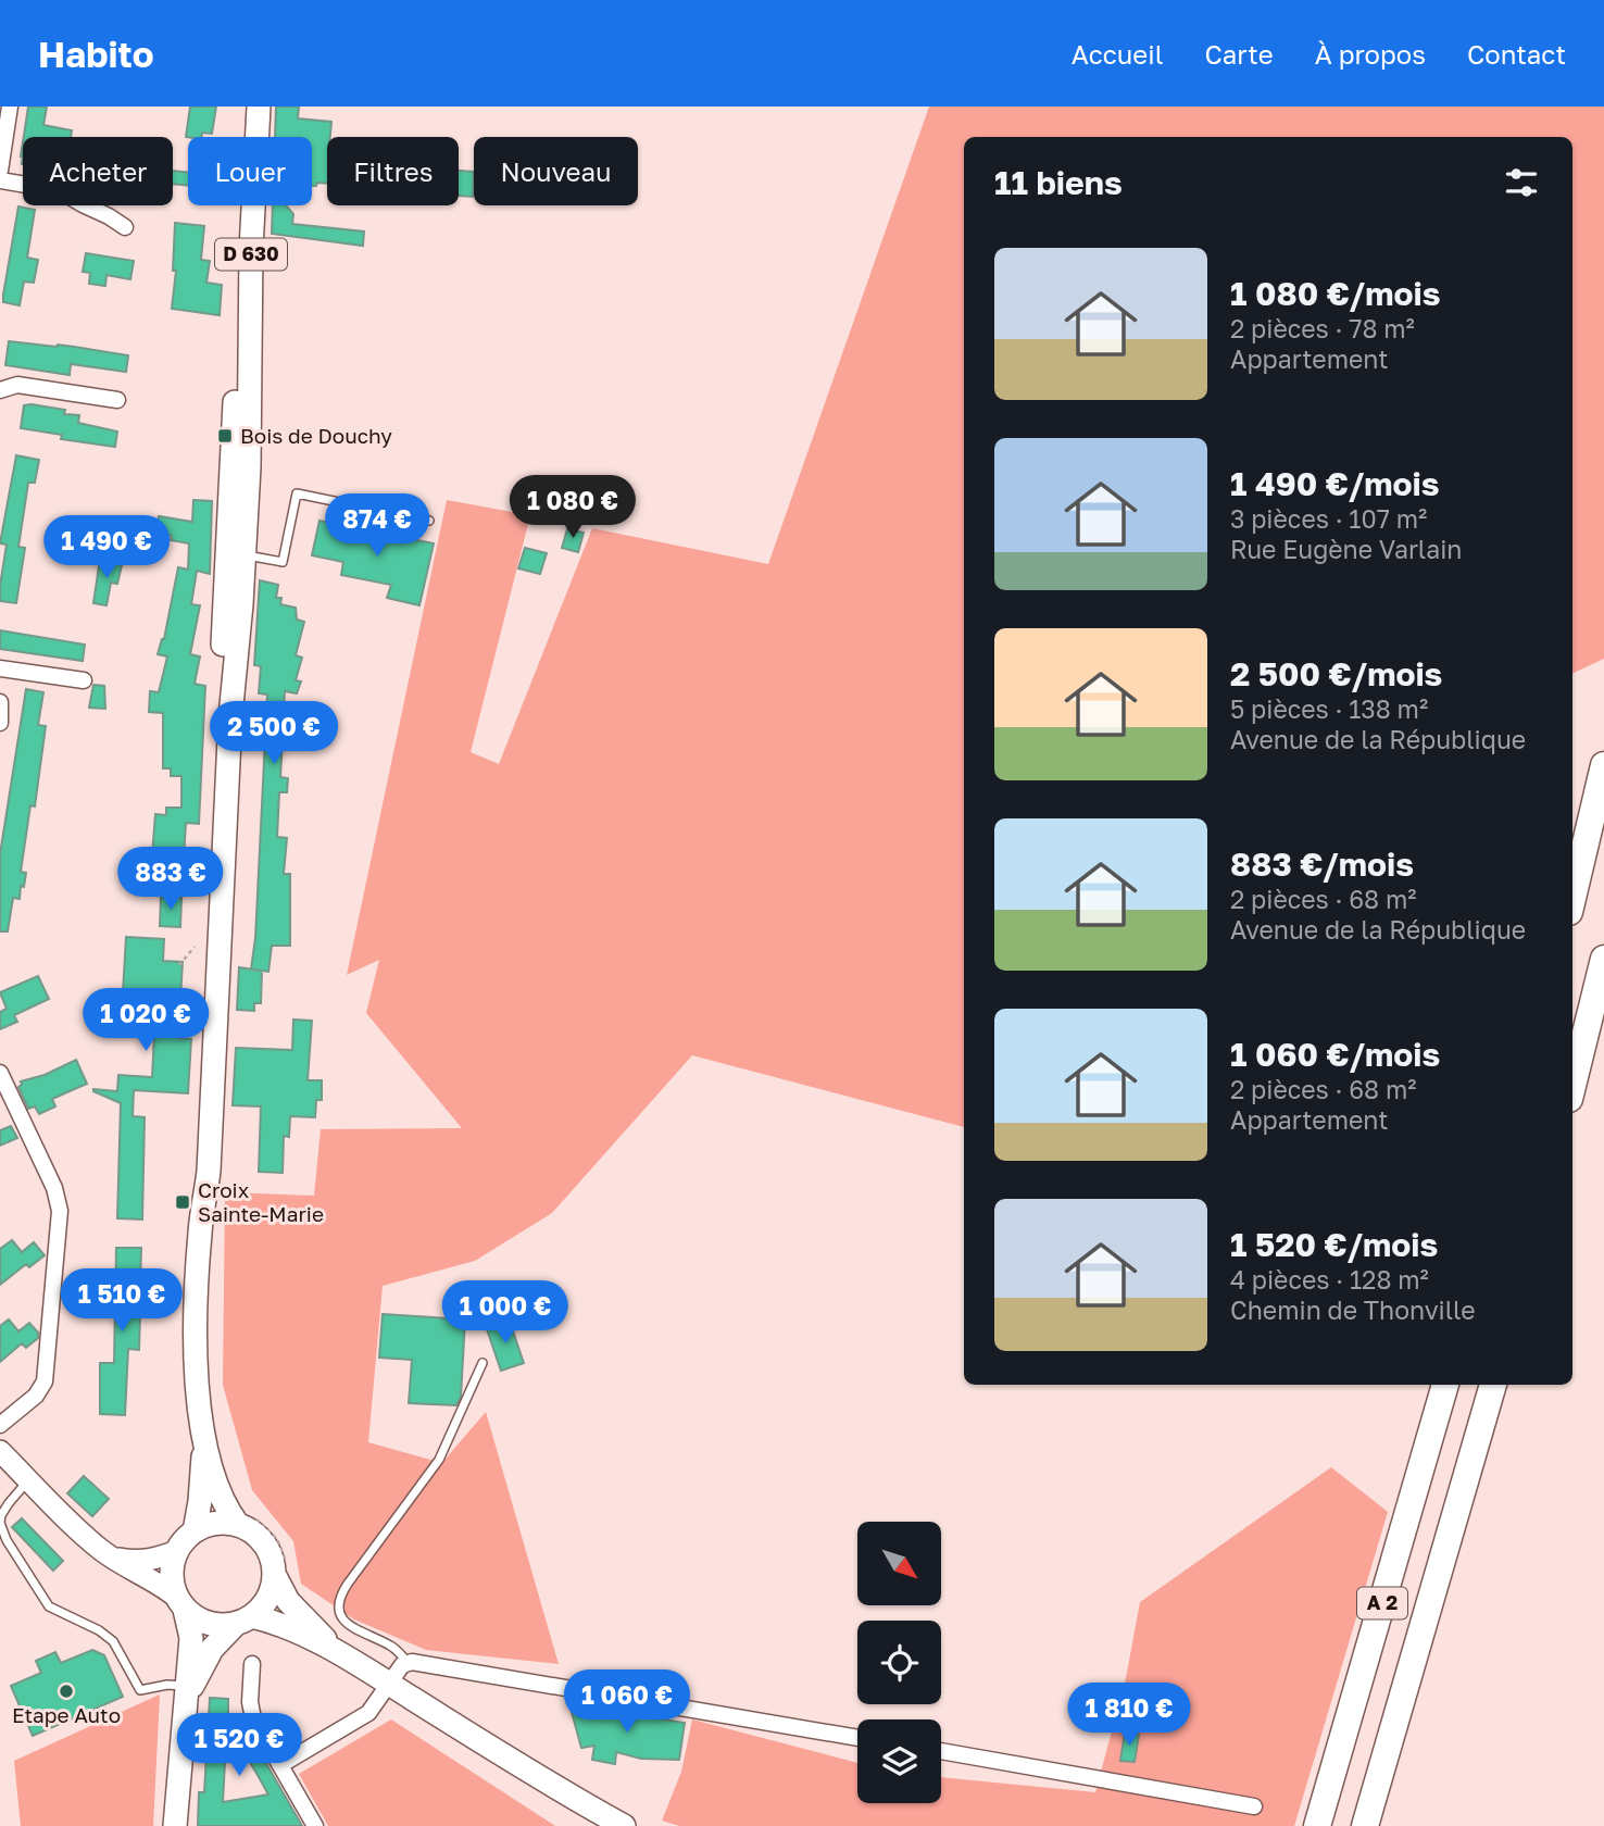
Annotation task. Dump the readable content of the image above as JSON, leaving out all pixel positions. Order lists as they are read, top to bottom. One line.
{"streets":{"highway":["A 2"],"main road":["D 630"]},"places":{"transit":["Bois de Douchy","Croix Sainte-Marie"],"other":["Etape Auto"]},"north":"bottom right","page":{"header":"Habito","nav":["Accueil","Carte","À propos","Contact"],"chip":["Acheter","Louer","Filtres","Nouveau"],"heading":"11 biens","list":[{"name":"1 080 €/mois","note":"2 pièces · 78 m² · Appartement"},{"name":"1 490 €/mois","note":"3 pièces · 107 m² · Rue Eugène Varlain"},{"name":"2 500 €/mois","note":"5 pièces · 138 m² · Avenue de la République"},{"name":"883 €/mois","note":"2 pièces · 68 m² · Avenue de la République"},{"name":"1 060 €/mois","note":"2 pièces · 68 m² · Appartement"},{"name":"1 520 €/mois","note":"4 pièces · 128 m² · Chemin de Thonville"}],"price":["1 080 €","874 €","1 490 €","2 500 €","883 €","1 020 €","1 510 €","1 000 €","1 060 €","1 810 €","1 520 €"]}}
